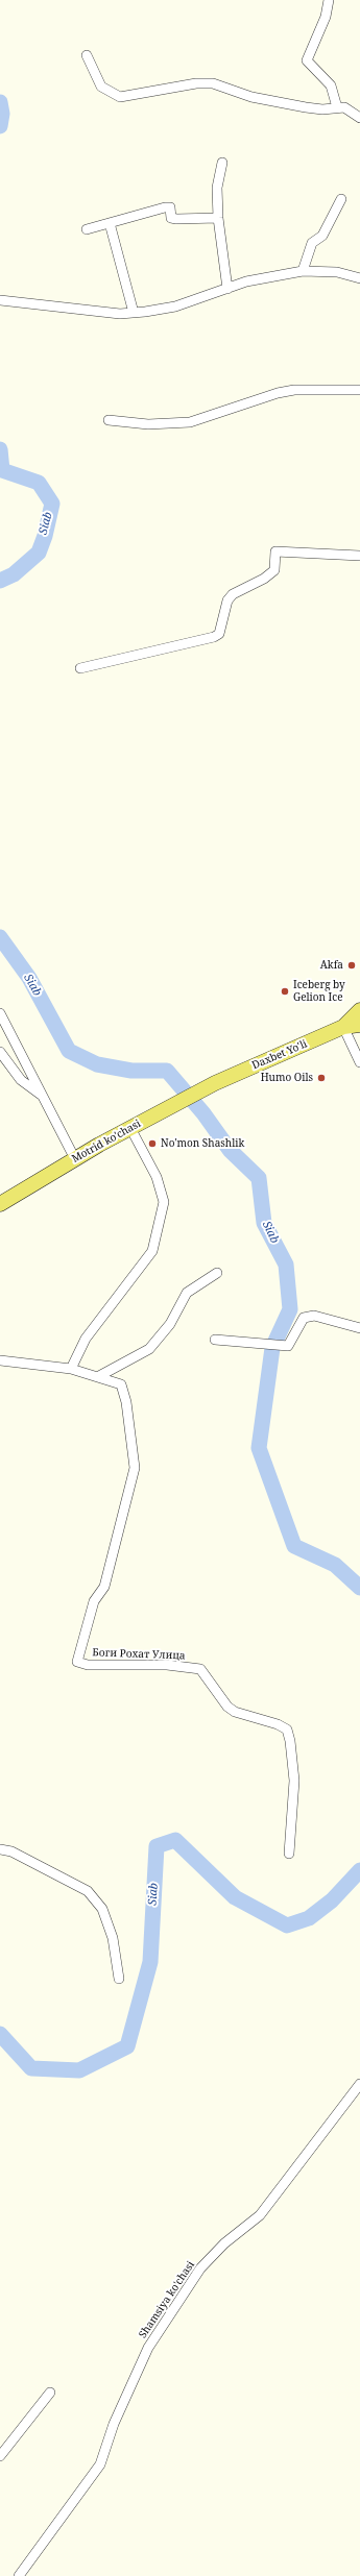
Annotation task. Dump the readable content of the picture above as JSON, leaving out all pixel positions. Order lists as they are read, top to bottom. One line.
{"streets":{"main road":["Daxbet Yo'li","Motrid ko'chasi"],"street":["Боги Рохат Улица","Shamsiya ko'chasi"]},"crossings":[["Daxbet Yo'li","Motrid ko'chasi"]],"water":["Siab"],"places":["Akfa","Iceberg by Gelion Ice","Humo Oils","No'mon Shashlik"]}
